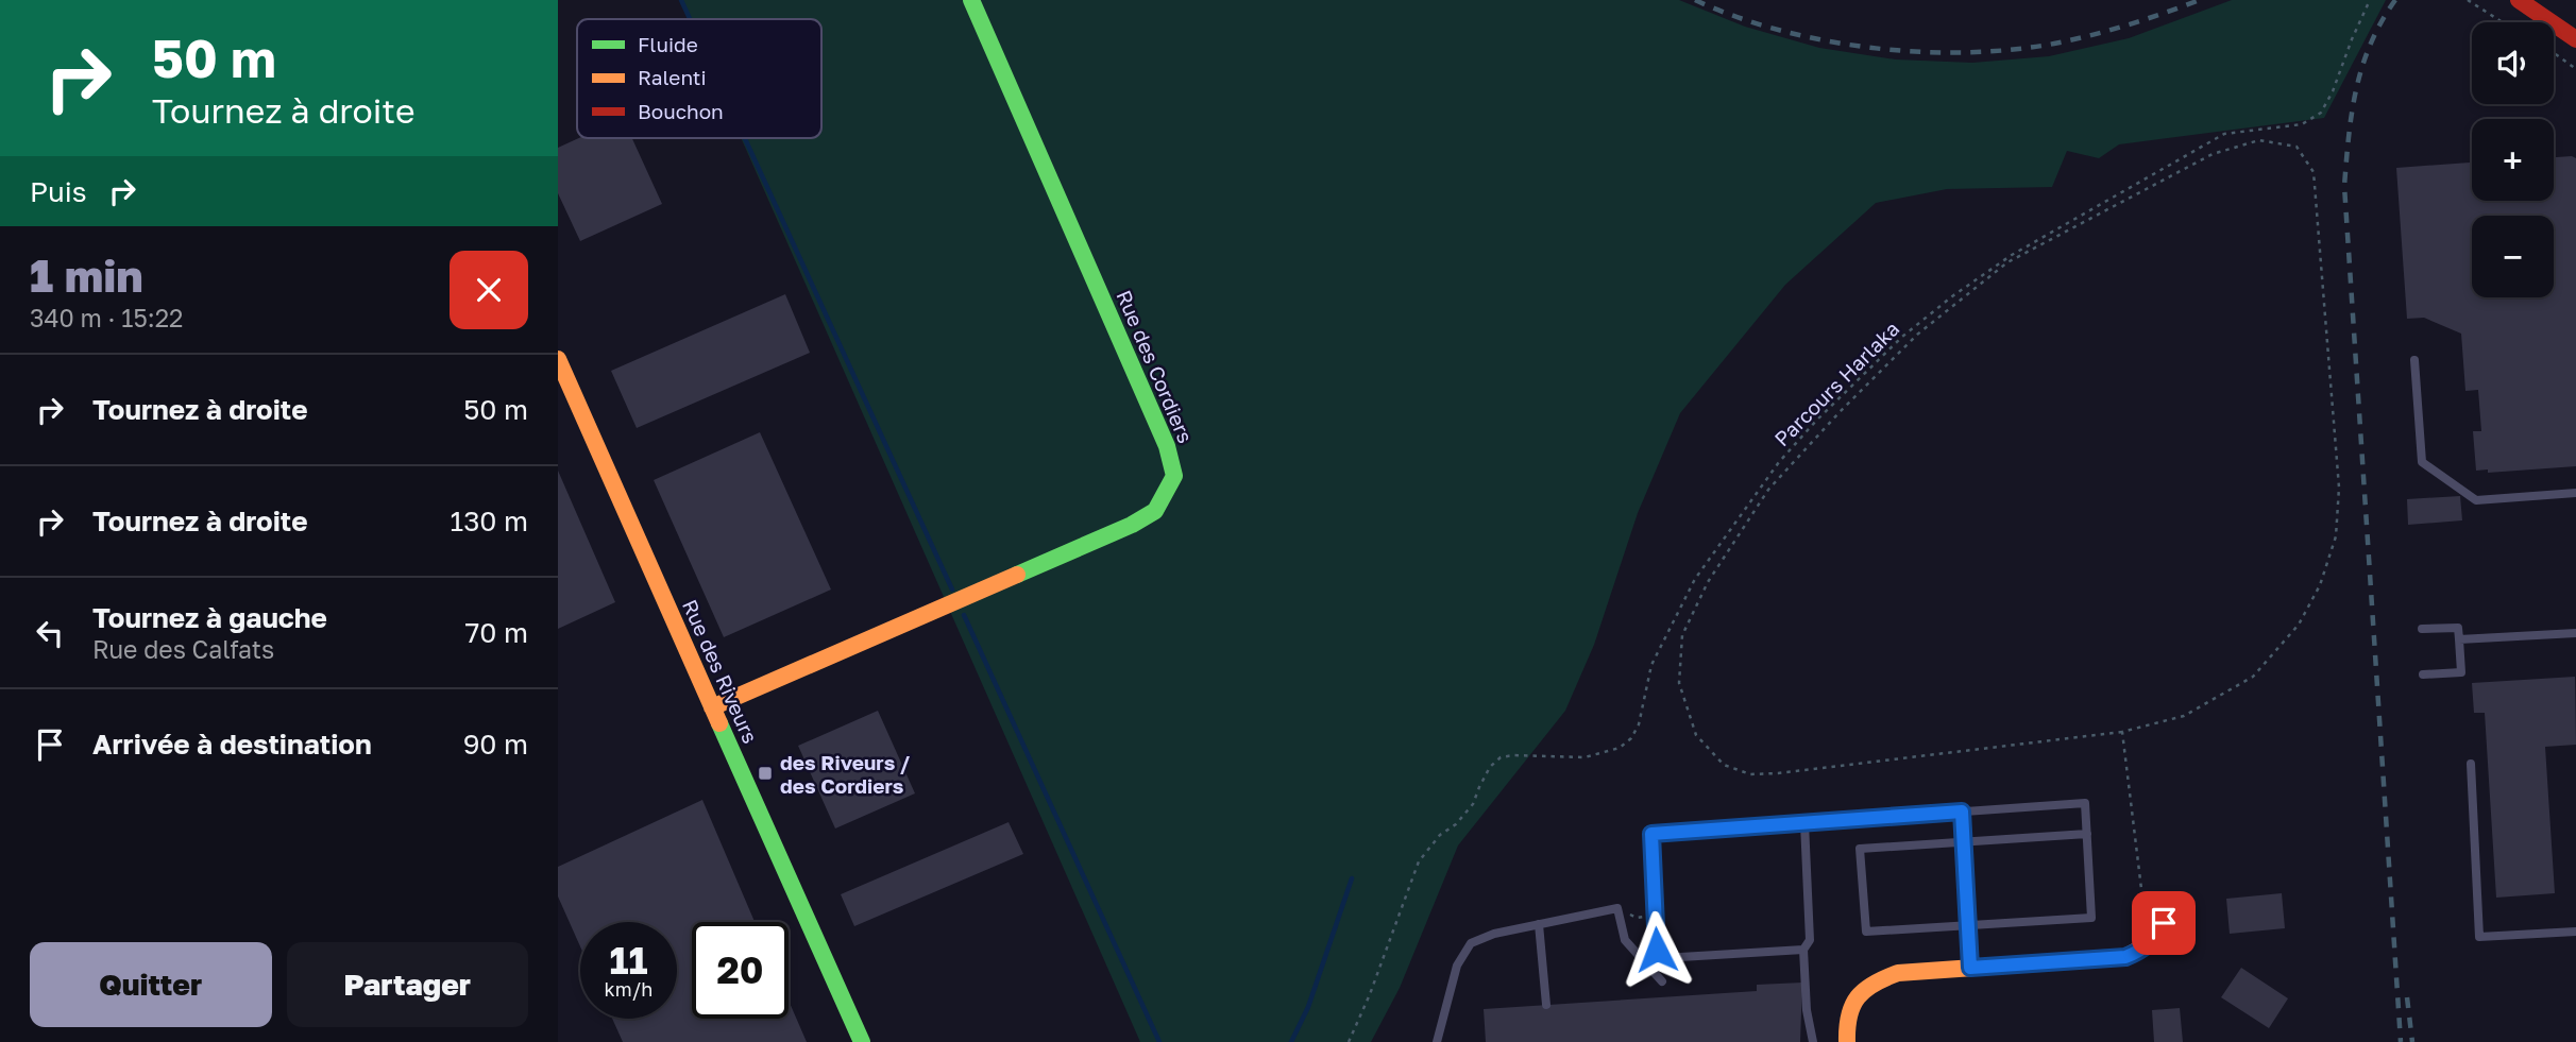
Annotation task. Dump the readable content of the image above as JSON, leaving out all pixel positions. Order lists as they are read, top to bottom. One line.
{"streets":{"street":["Rue des Cordiers","Rue des Riveurs"],"path":["Parcours Harlaka"]},"crossings":[["Rue des Cordiers","Rue des Riveurs"]],"places":{"transit":["des Riveurs / des Cordiers"]},"legend":["Fluide","Ralenti","Bouchon"],"page":{"turn":["50 m","Tournez à droite"],"map_buttons":["+","−"],"then":"Puis","heading":["1 min","340 m · 15:22"],"list":[{"name":"Tournez à droite","value":"50 m"},{"name":"Tournez à droite","value":"130 m"},{"name":"Tournez à gauche","note":"Rue des Calfats","value":"70 m"},{"name":"Arrivée à destination","value":"90 m"}],"speed":"11 km/h","limit":"20","buttons":["Quitter","Partager"]}}
